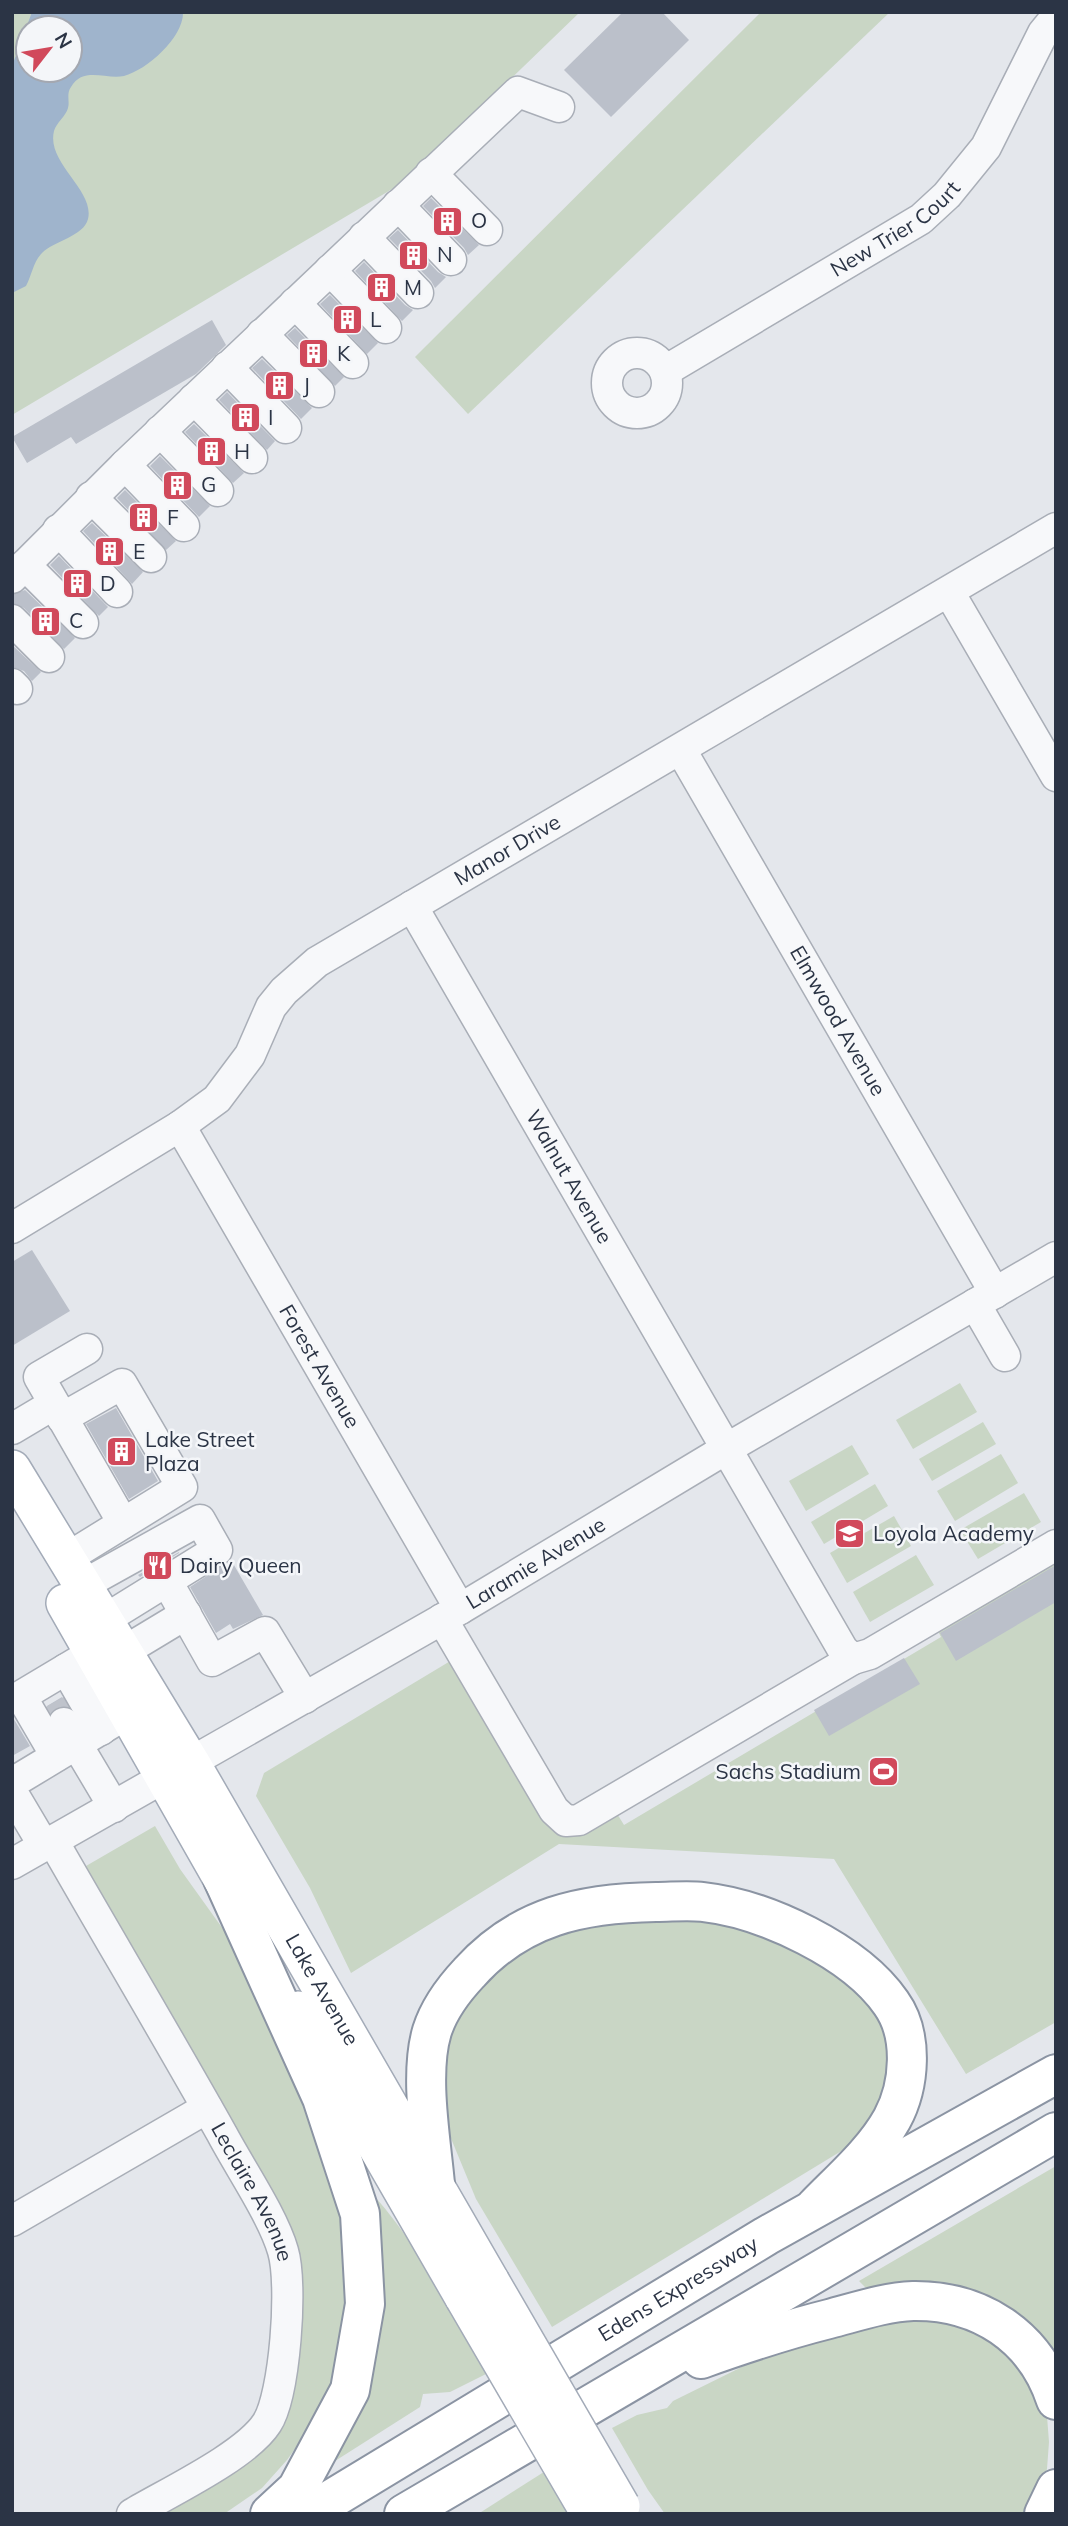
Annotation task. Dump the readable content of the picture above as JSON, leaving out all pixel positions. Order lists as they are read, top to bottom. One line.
{"streets":{"highway":["Edens Expressway"],"main road":["Lake Avenue"],"street":["New Trier Court","Manor Drive","Elmwood Avenue","Walnut Avenue","Forest Avenue","Laramie Avenue","Leclaire Avenue"]},"crossings":[["Manor Drive","Elmwood Avenue"],["Manor Drive","Walnut Avenue"],["Manor Drive","Forest Avenue"],["Elmwood Avenue","Laramie Avenue"],["Walnut Avenue","Forest Avenue"],["Walnut Avenue","Laramie Avenue"],["Forest Avenue","Laramie Avenue"],["Laramie Avenue","Lake Avenue"],["Laramie Avenue","Leclaire Avenue"]],"places":{"building":["O","N","M","L","K","J","I","H","G","F","E","D","C","Lake Street Plaza"],"school or university":["Loyola Academy"],"restaurant":["Dairy Queen"],"sports":["Sachs Stadium"]},"north":"top right"}
